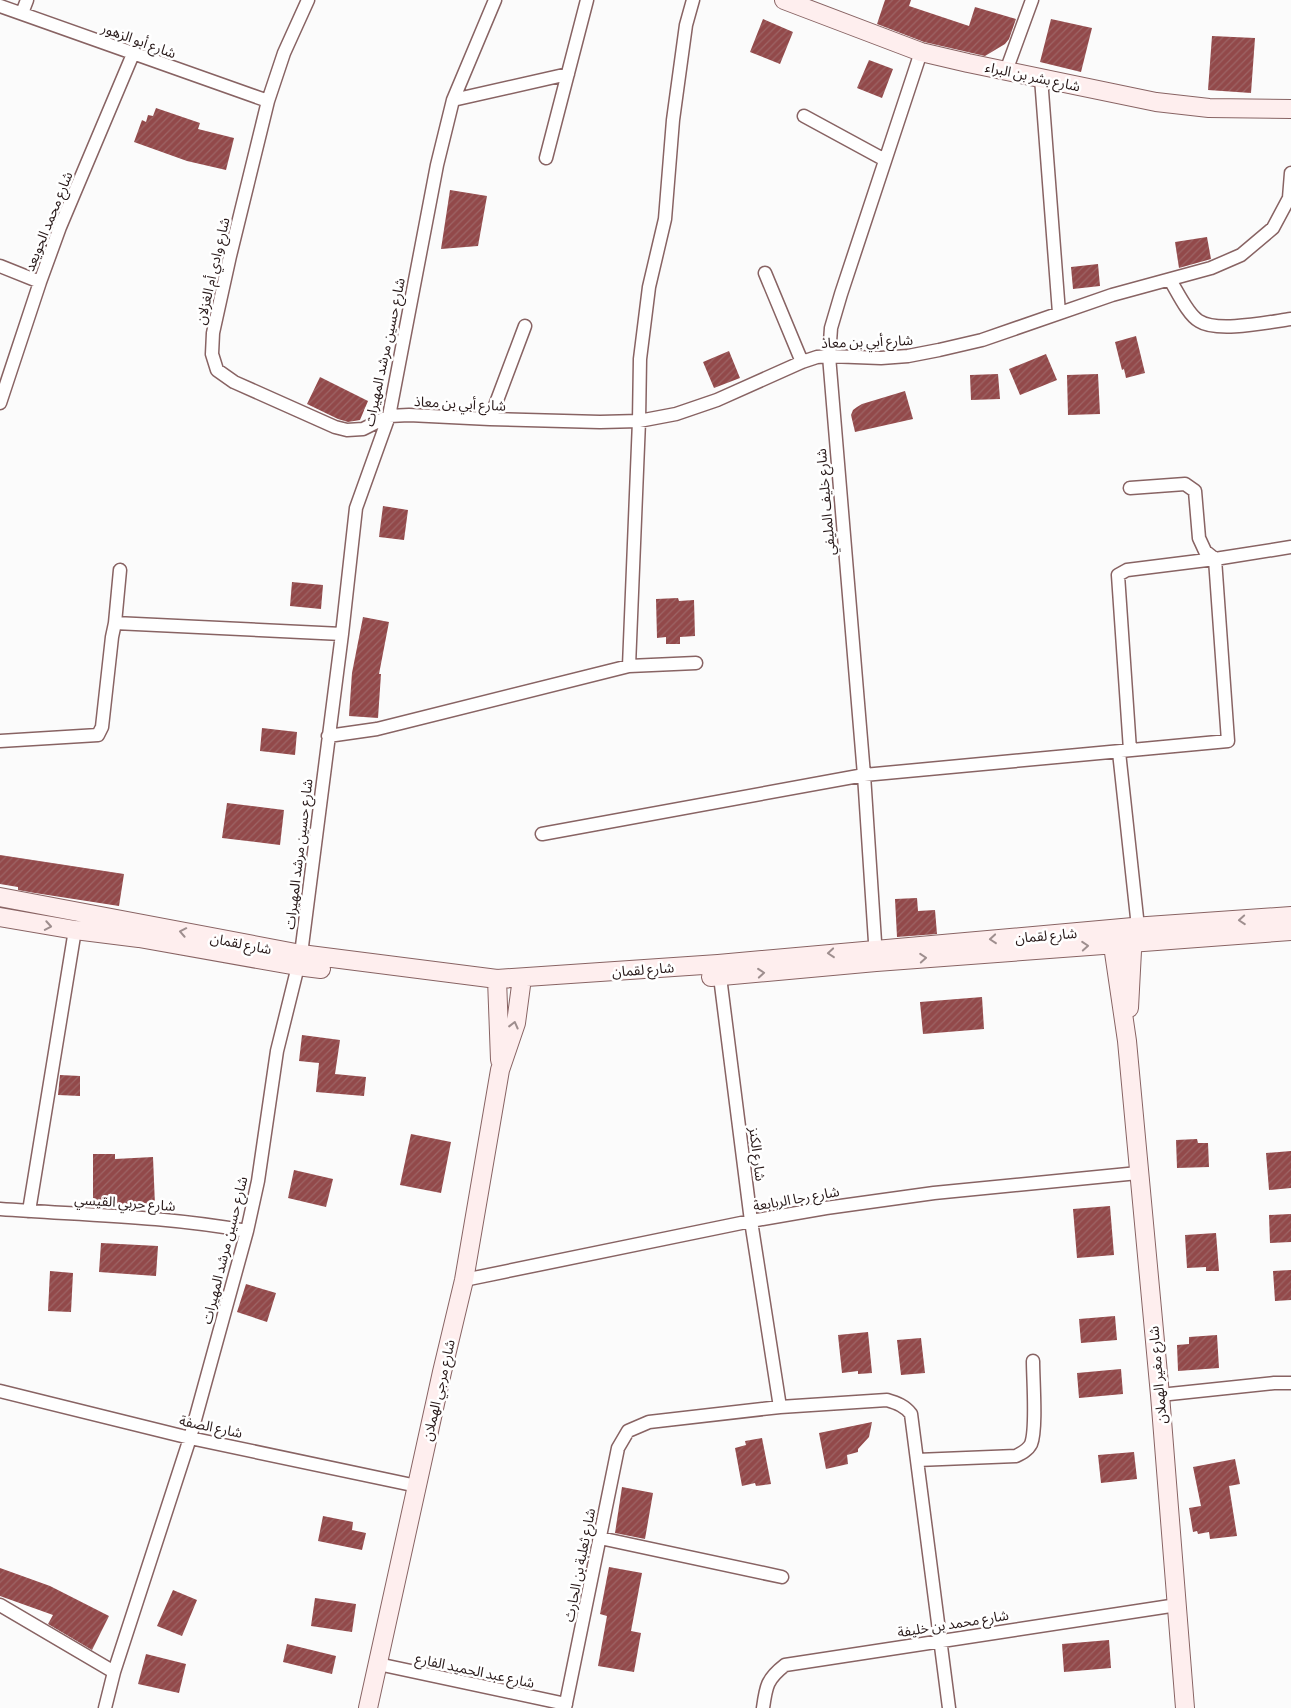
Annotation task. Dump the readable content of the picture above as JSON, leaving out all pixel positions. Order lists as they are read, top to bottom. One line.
{"streets":{"street":["شارع أبو الزهور","شارع بشر بن البراء","شارع محمد الجويعد","شارع وادي أم الغزلان","شارع أبي بن معاذ","شارع حسين مرشد المهيرات","شارع خليف المليفي","شارع لقمان","شارع الكنز","شارع رجا الربابعة","شارع حربي القيسي","شارع مغير الهملان","شارع مرجي الهملان","شارع الصفة","شارع ثعلبة بن الحارث","شارع محمد بن خليفة","شارع عبد الحميد الفارع"]},"crossings":[["شارع أبو الزهور","شارع محمد الجويعد"],["شارع أبو الزهور","شارع وادي أم الغزلان"],["شارع بشر بن البراء","شارع خليف المليفي"],["شارع وادي أم الغزلان","شارع أبي بن معاذ"],["شارع وادي أم الغزلان","شارع حسين مرشد المهيرات"],["شارع أبي بن معاذ","شارع حسين مرشد المهيرات"],["شارع أبي بن معاذ","شارع خليف المليفي"],["شارع حسين مرشد المهيرات","شارع لقمان"],["شارع حسين مرشد المهيرات","شارع حربي القيسي"],["شارع حسين مرشد المهيرات","شارع الصفة"],["شارع خليف المليفي","شارع لقمان"],["شارع لقمان","شارع الكنز"],["شارع لقمان","شارع مغير الهملان"],["شارع لقمان","شارع مرجي الهملان"],["شارع الكنز","شارع رجا الربابعة"],["شارع الكنز","شارع ثعلبة بن الحارث"],["شارع رجا الربابعة","شارع مغير الهملان"],["شارع رجا الربابعة","شارع مرجي الهملان"],["شارع مغير الهملان","شارع محمد بن خليفة"],["شارع مرجي الهملان","شارع الصفة"],["شارع مرجي الهملان","شارع عبد الحميد الفارع"],["شارع ثعلبة بن الحارث","شارع عبد الحميد الفارع"]]}
